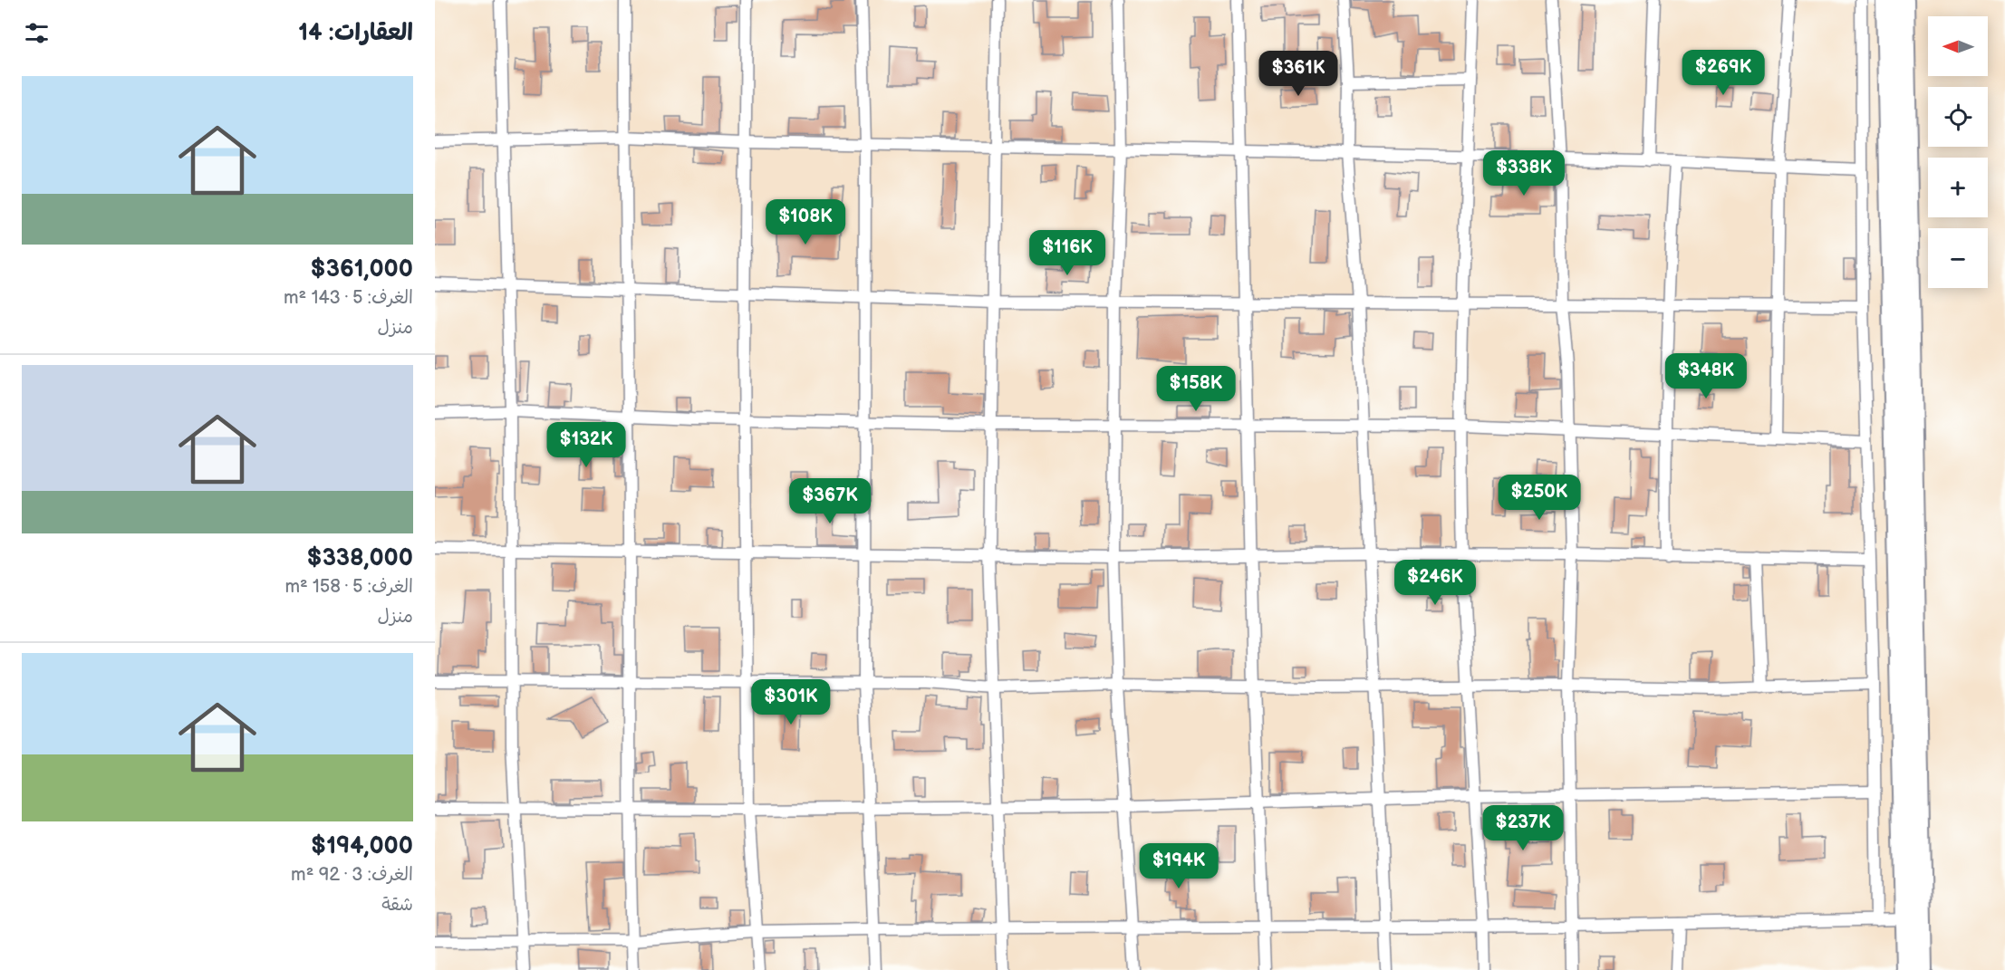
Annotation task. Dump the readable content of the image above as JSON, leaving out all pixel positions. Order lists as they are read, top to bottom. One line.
{"north":"left","page":{"heading":"العقارات: 14","map_buttons":["+","−"],"price":["$269K","$361K","$338K","$108K","$116K","$348K","$158K","$132K","$250K","$367K","$246K","$301K","$237K","$194K"],"list":[{"name":"$361,000","note":"الغرف: 5 · 143 m² · منزل"},{"name":"$338,000","note":"الغرف: 5 · 158 m² · منزل"},{"name":"$194,000","note":"الغرف: 3 · 92 m² · شقة"}]}}
